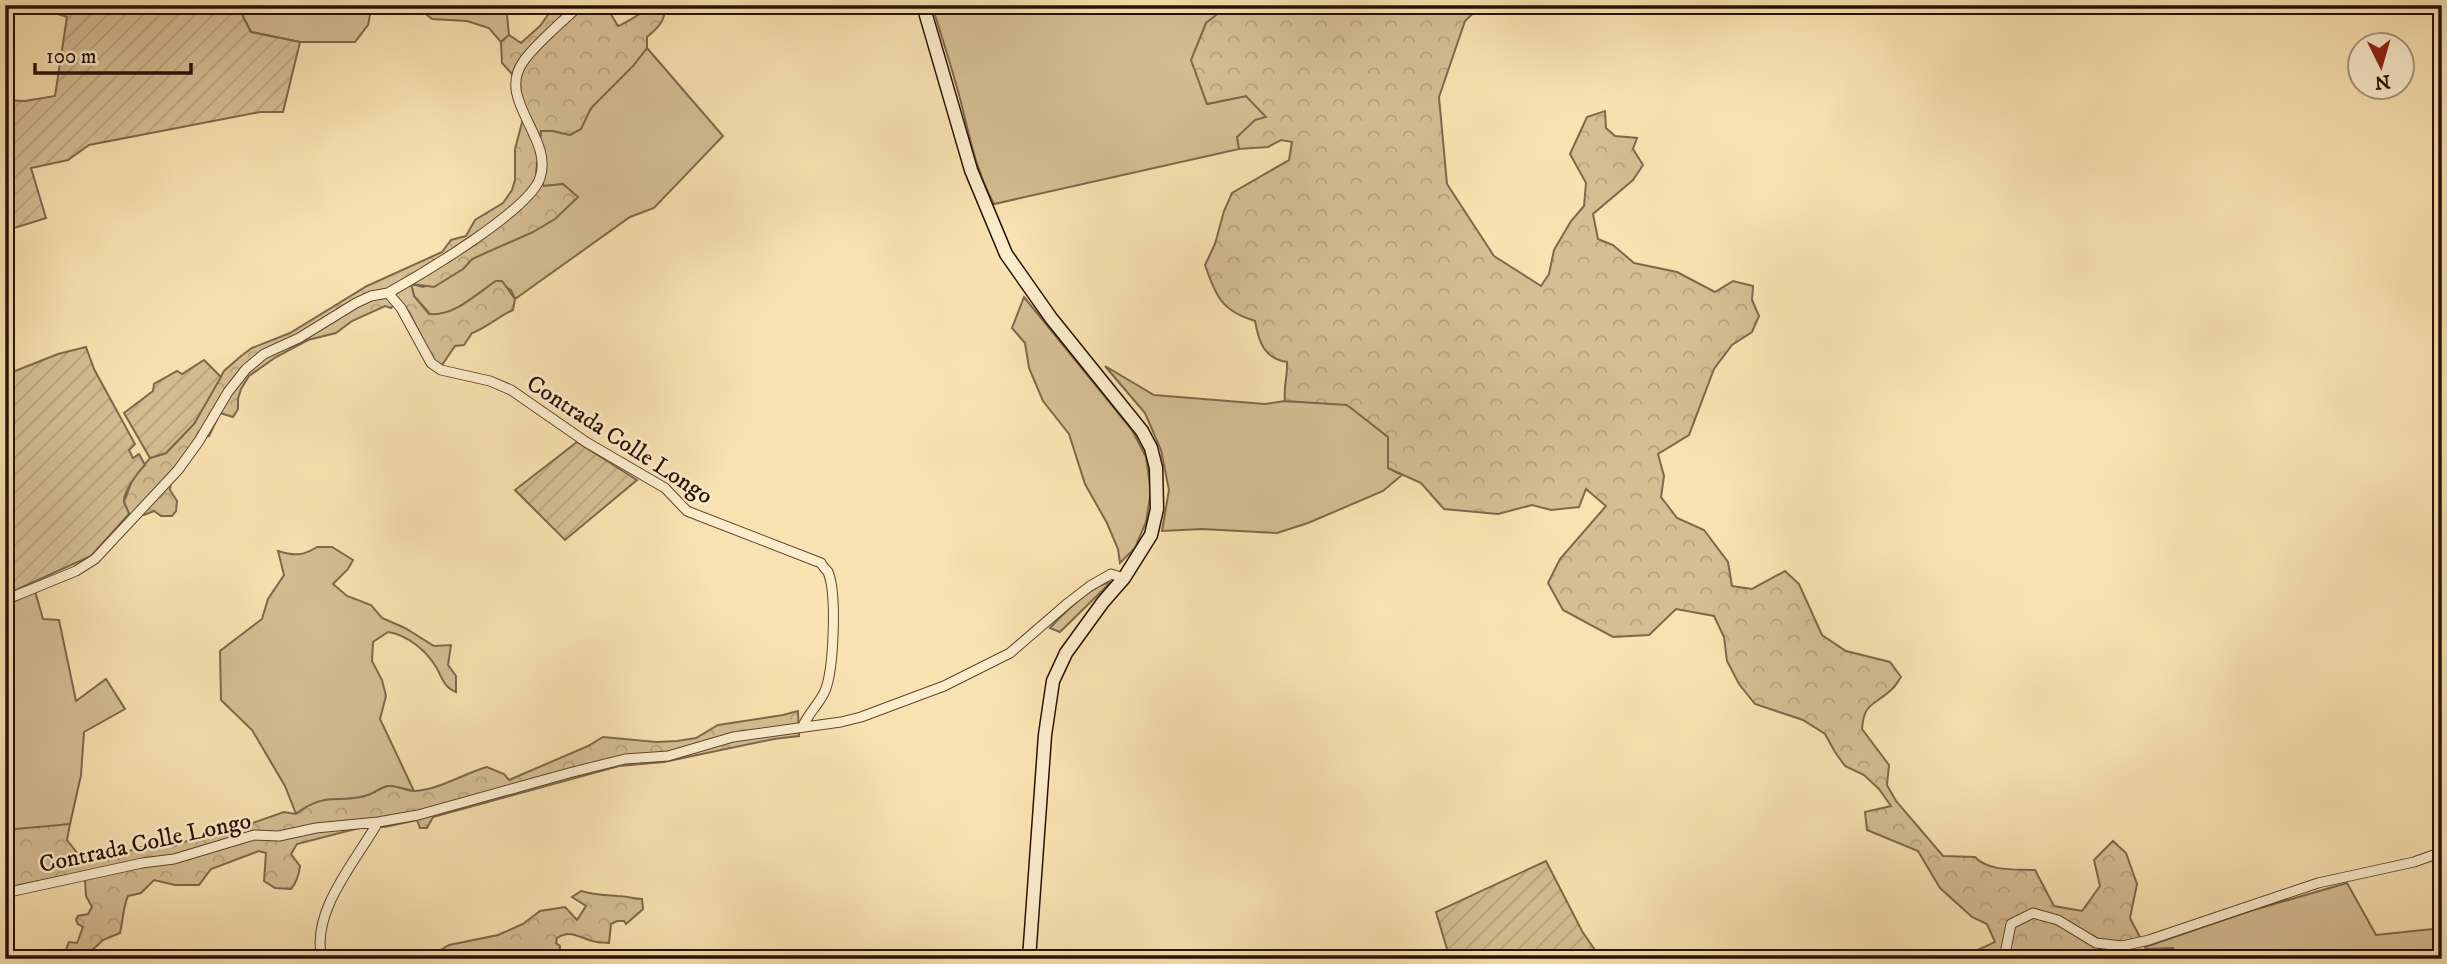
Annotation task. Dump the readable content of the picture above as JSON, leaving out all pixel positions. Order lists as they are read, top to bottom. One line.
{"streets":{"street":["Contrada Colle Longo"]},"scale_bar":"100 m","north":"bottom"}
